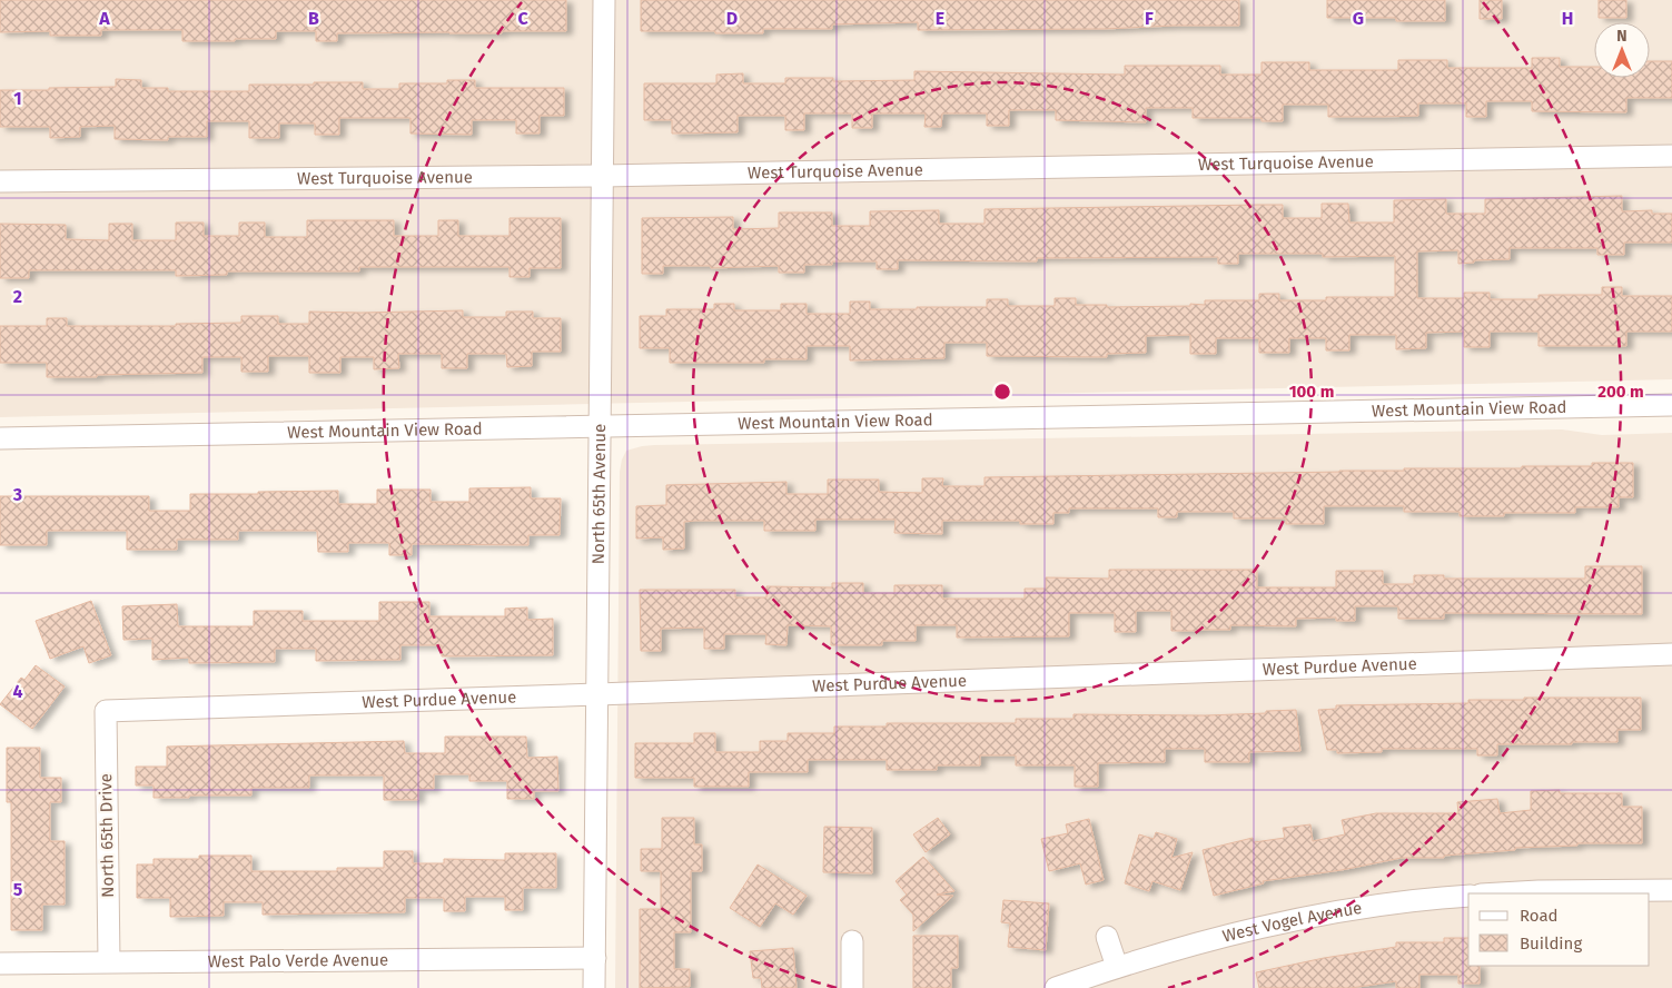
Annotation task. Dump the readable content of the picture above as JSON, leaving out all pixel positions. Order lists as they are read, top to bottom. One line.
{"streets":{"street":["West Turquoise Avenue","West Mountain View Road","North 65th Avenue","West Purdue Avenue","North 65th Drive","West Vogel Avenue","West Palo Verde Avenue"]},"crossings":[["West Turquoise Avenue","North 65th Avenue"],["West Mountain View Road","North 65th Avenue"],["North 65th Avenue","West Purdue Avenue"],["North 65th Avenue","West Palo Verde Avenue"],["West Purdue Avenue","North 65th Drive"],["North 65th Drive","West Palo Verde Avenue"]],"legend":["Road","Building"],"north":"top","grid":{"columns":["A","B","C","D","E","F","G","H"],"rows":["1","2","3","4","5"]},"rings":["100 m","200 m"]}
